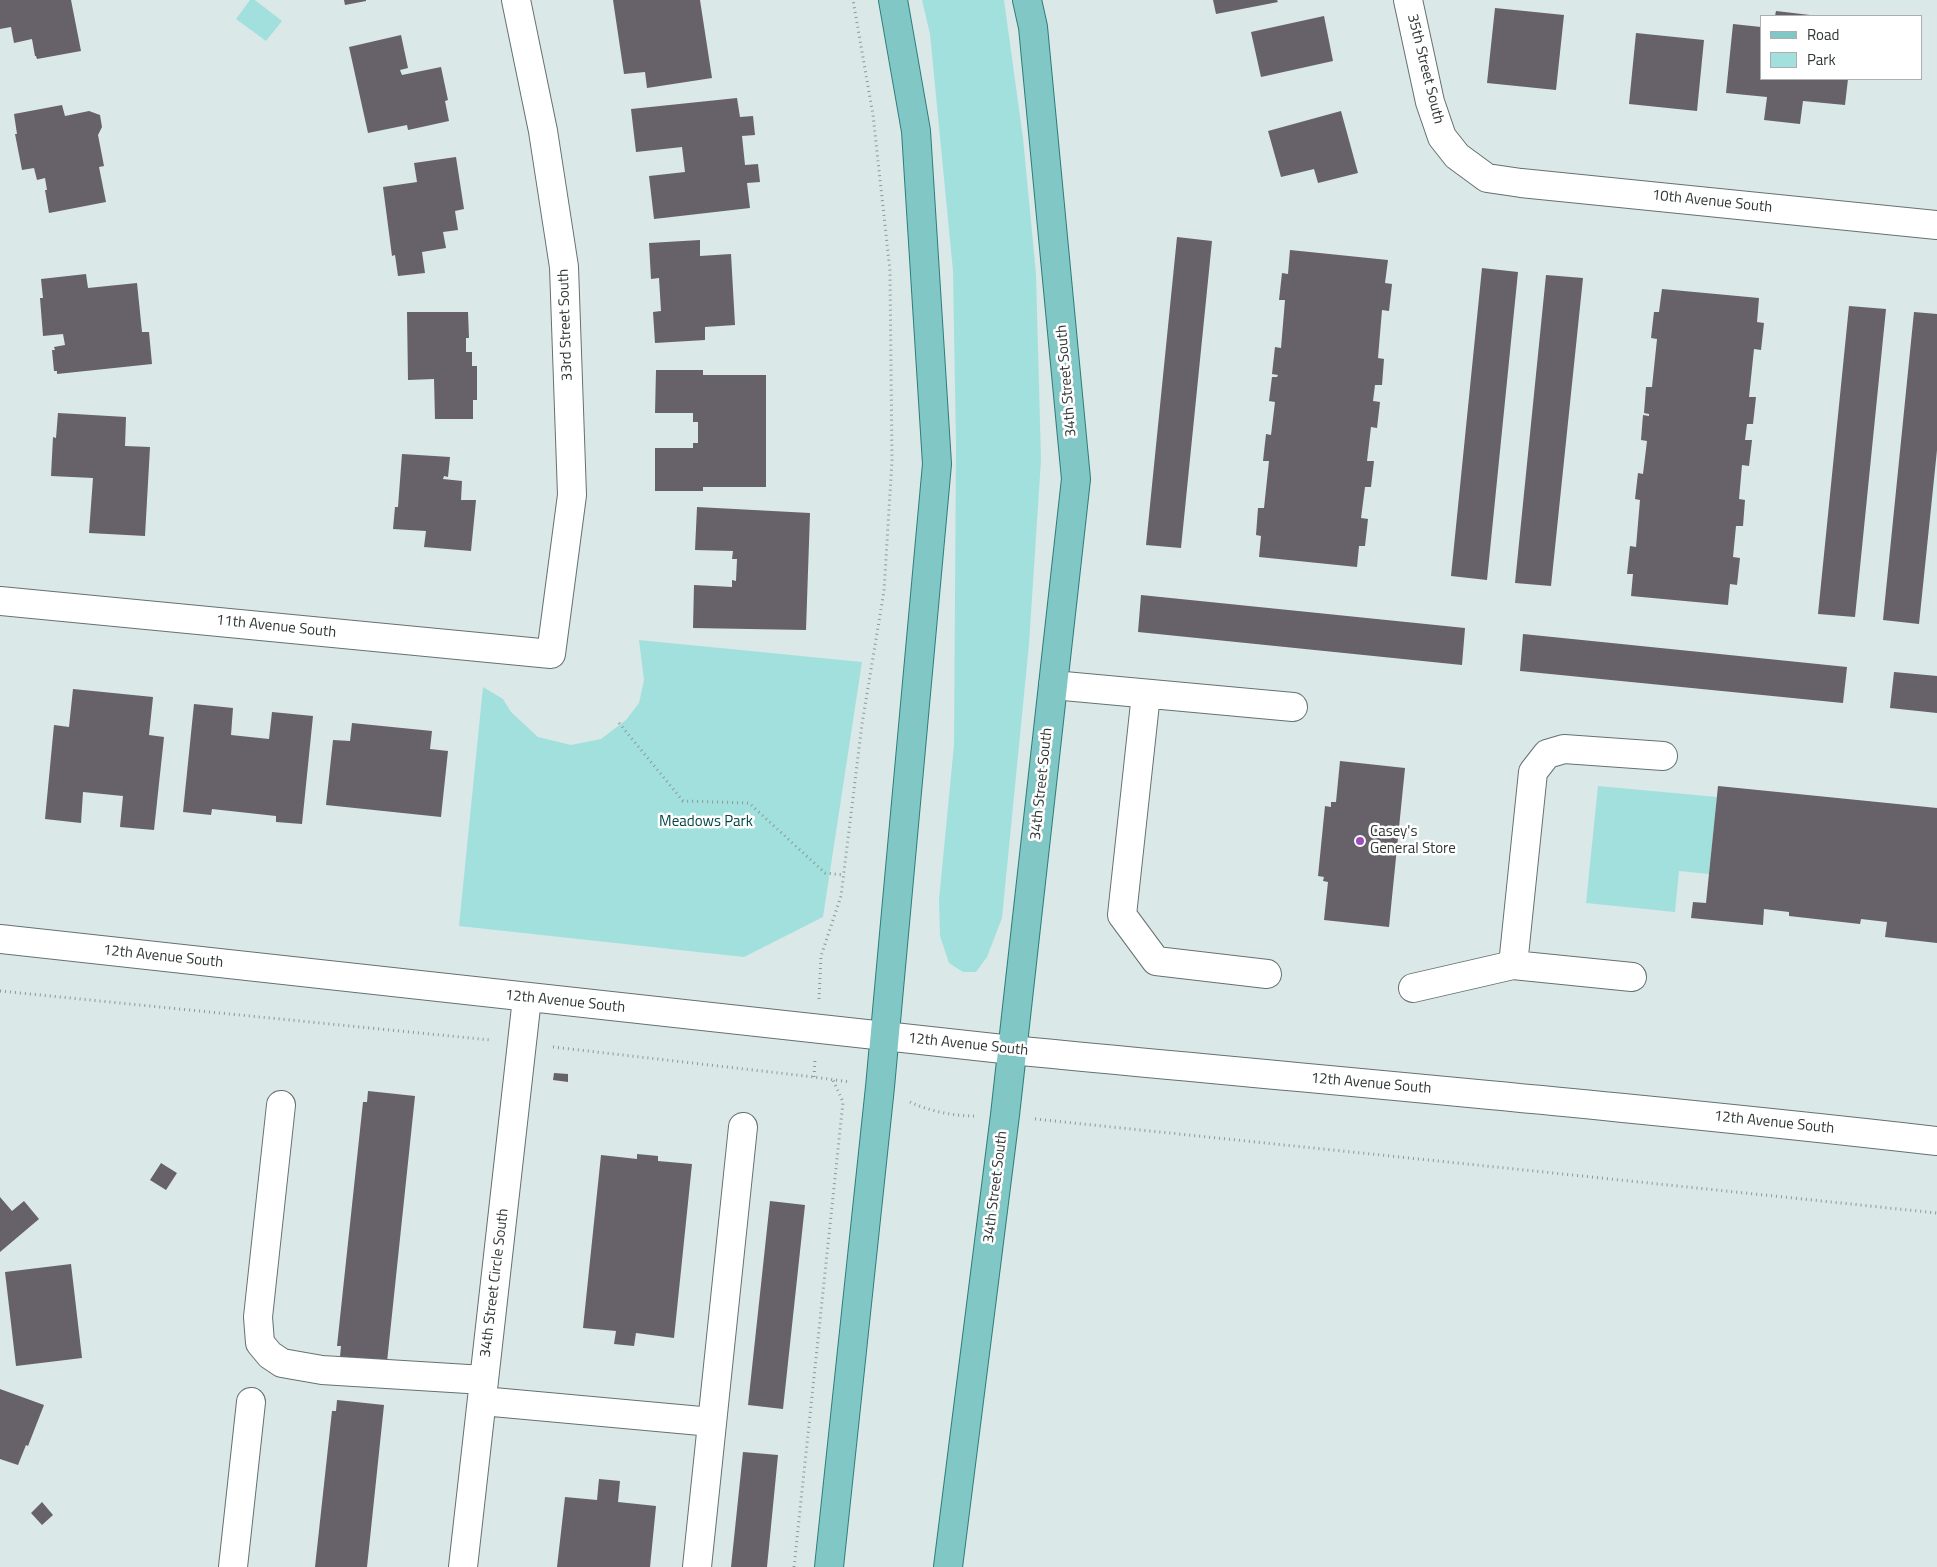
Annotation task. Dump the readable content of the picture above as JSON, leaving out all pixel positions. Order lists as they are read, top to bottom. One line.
{"streets":{"main road":["34th Street South"],"street":["35th Street South","10th Avenue South","33rd Street South","11th Avenue South","12th Avenue South","34th Street Circle South"]},"crossings":[["35th Street South","10th Avenue South"],["33rd Street South","11th Avenue South"],["34th Street South","12th Avenue South"],["12th Avenue South","34th Street Circle South"]],"parks":["Meadows Park"],"places":["Casey's General Store"],"legend":["Road","Park"]}
